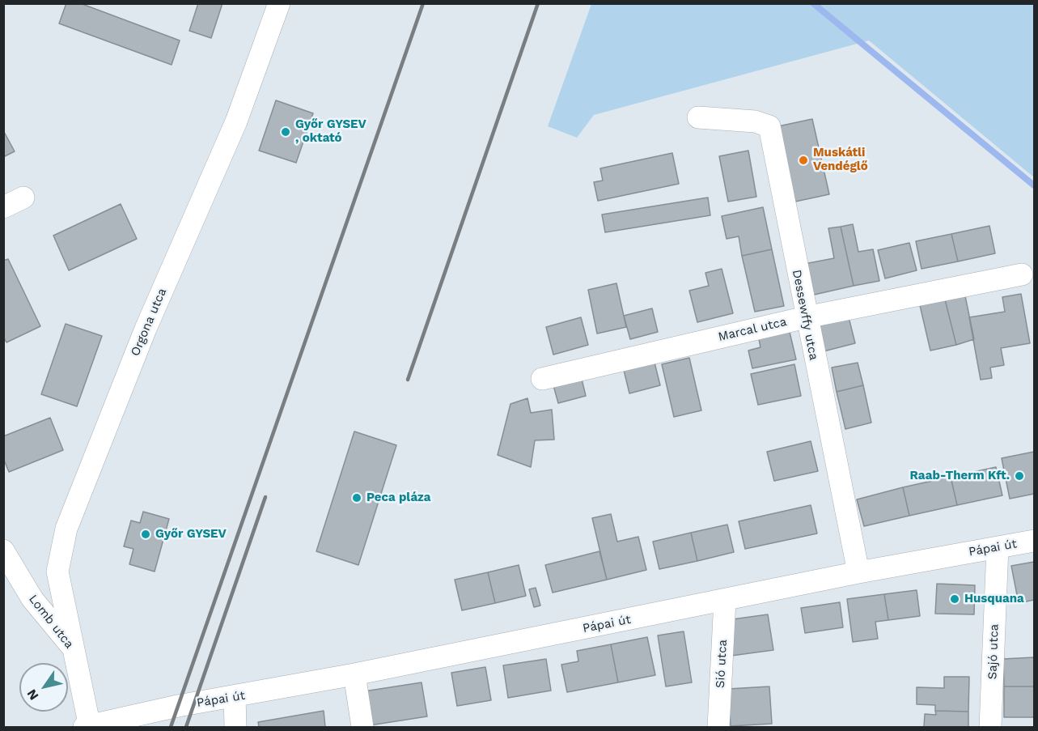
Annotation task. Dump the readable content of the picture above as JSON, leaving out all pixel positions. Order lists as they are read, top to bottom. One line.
{"streets":{"street":["Dessewffy utca","Orgona utca","Marcal utca","Pápai út","Lomb utca","Sajó utca","Sió utca"]},"crossings":[["Dessewffy utca","Marcal utca"],["Dessewffy utca","Pápai út"],["Orgona utca","Lomb utca"],["Pápai út","Lomb utca"],["Pápai út","Sajó utca"],["Pápai út","Sió utca"]],"places":["Győr GYSEV , oktató","Muskátli Vendéglő","Raab-Therm Kft.","Peca pláza","Győr GYSEV","Husquana"],"north":"bottom left"}
